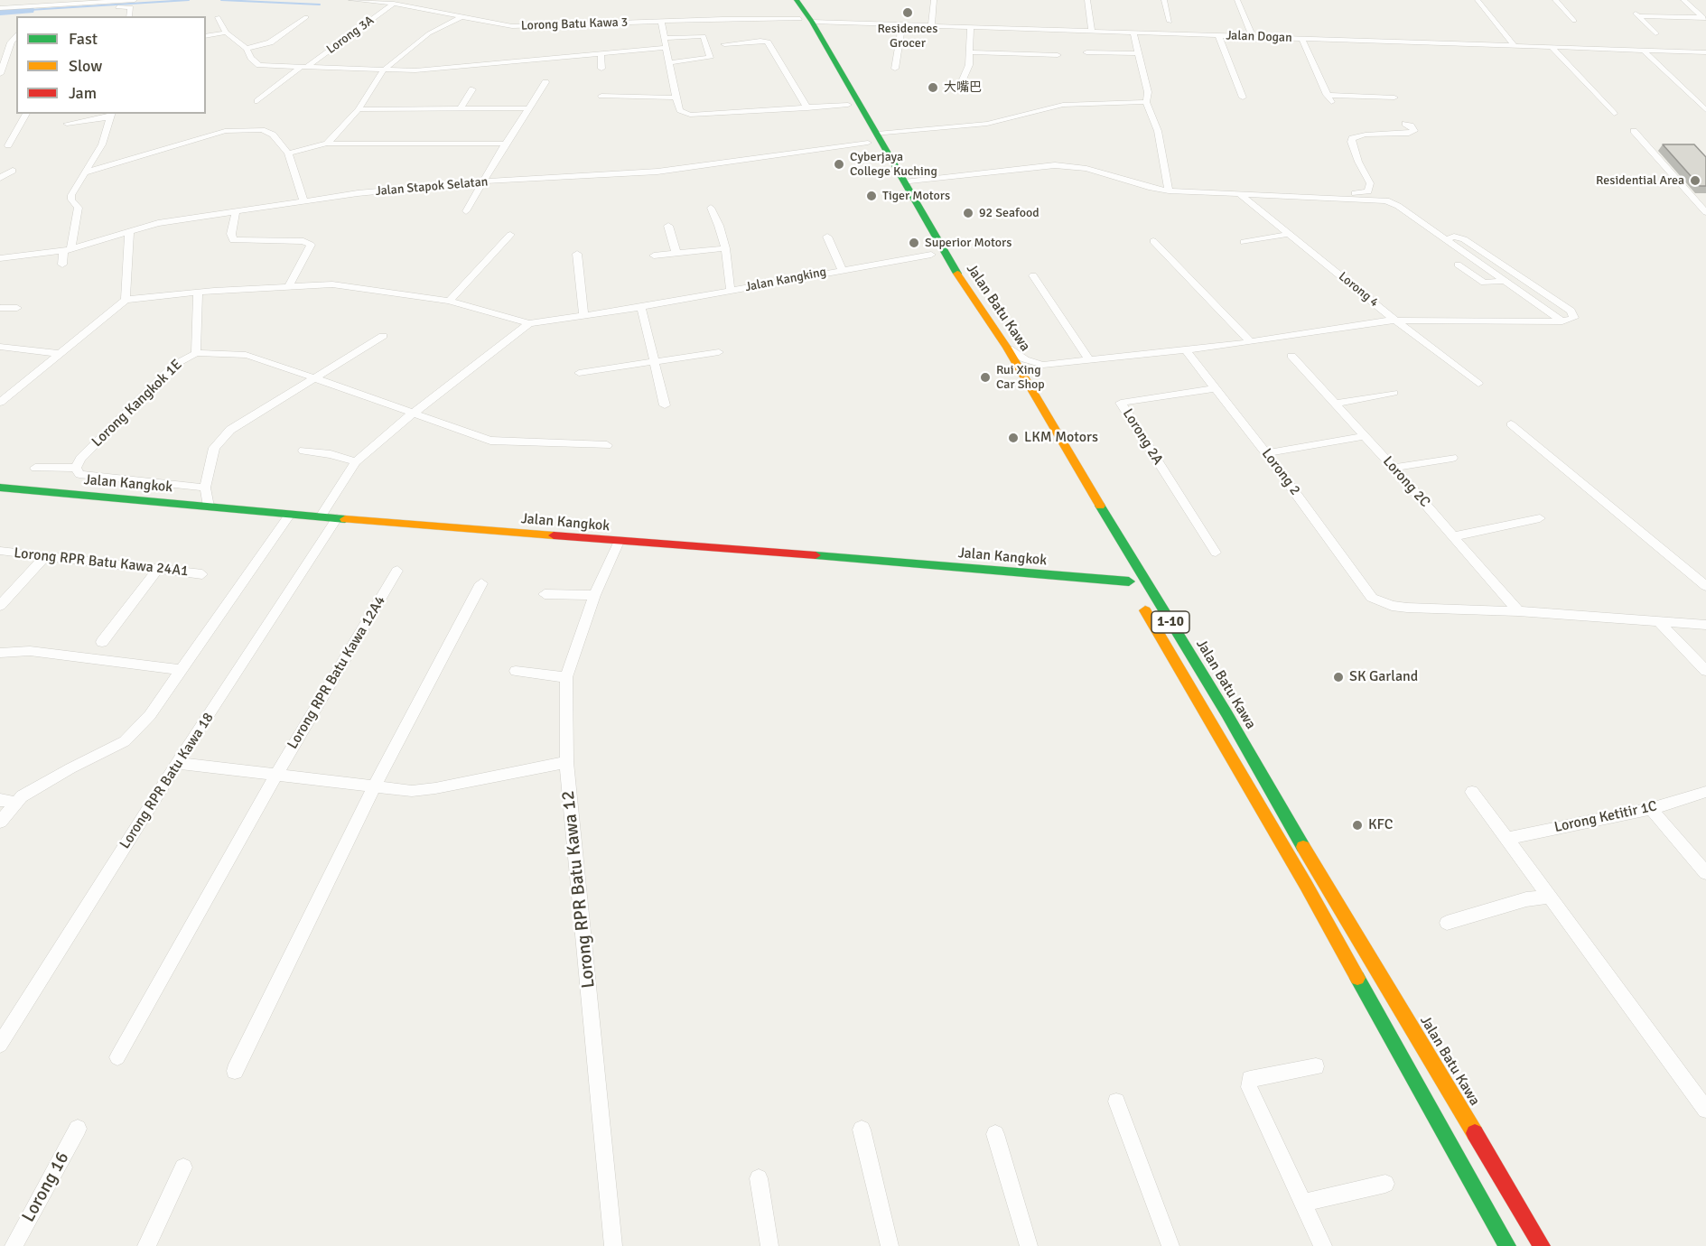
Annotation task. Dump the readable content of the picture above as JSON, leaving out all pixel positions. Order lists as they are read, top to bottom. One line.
{"streets":{"main road":["Jalan Batu Kawa","Jalan Kangkok","1-10"],"street":["Lorong Batu Kawa 3","Lorong 3A","Jalan Dogan","Jalan Stapok Selatan","Jalan Kangking","Lorong 4","Lorong Kangkok 1E","Lorong 2A","Lorong 2","Lorong 2C","Lorong RPR Batu Kawa 24A1","Lorong RPR Batu Kawa 12A4","Lorong RPR Batu Kawa 18","Lorong Ketitir 1C","Lorong RPR Batu Kawa 12","Lorong 16"]},"crossings":[["Lorong Batu Kawa 3","Lorong 3A"],["Lorong Batu Kawa 3","Jalan Dogan"],["Lorong Batu Kawa 3","Jalan Batu Kawa"],["Jalan Dogan","Jalan Batu Kawa"],["Jalan Stapok Selatan","Jalan Batu Kawa"],["Jalan Kangking","Jalan Batu Kawa"],["Lorong 2A","Lorong 2"],["Lorong 2","Lorong 2C"],["Jalan Kangkok","Lorong RPR Batu Kawa 18"],["Jalan Kangkok","Lorong RPR Batu Kawa 12"]],"places":["Residences Grocer","大嘴巴","Cyberjaya College Kuching","Residential Area","Tiger Motors","92 Seafood","Superior Motors","Rui Xing Car Shop","LKM Motors","SK Garland","KFC"],"legend":["Fast","Slow","Jam"]}
